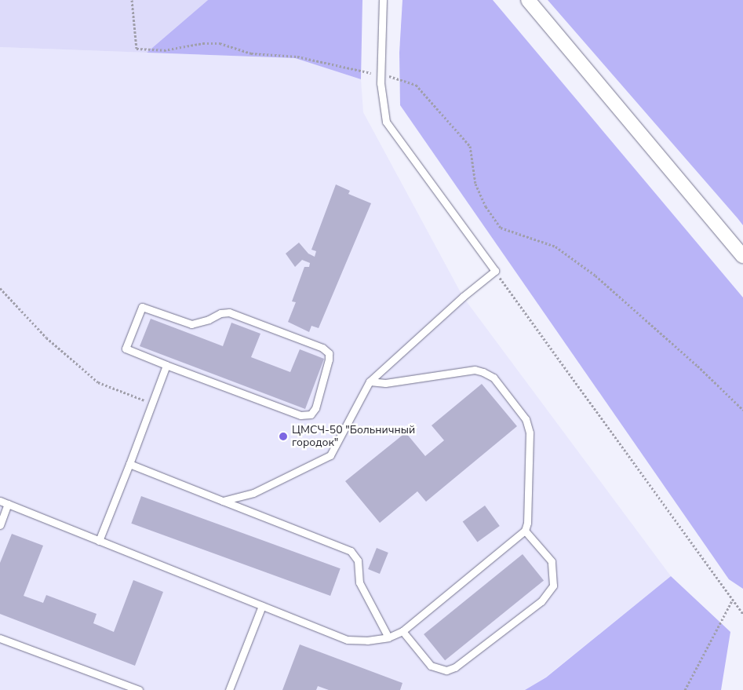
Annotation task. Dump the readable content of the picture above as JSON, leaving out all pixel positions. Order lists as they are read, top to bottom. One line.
{"places":["ЦМСЧ-50 \"Больничный городок\""]}
